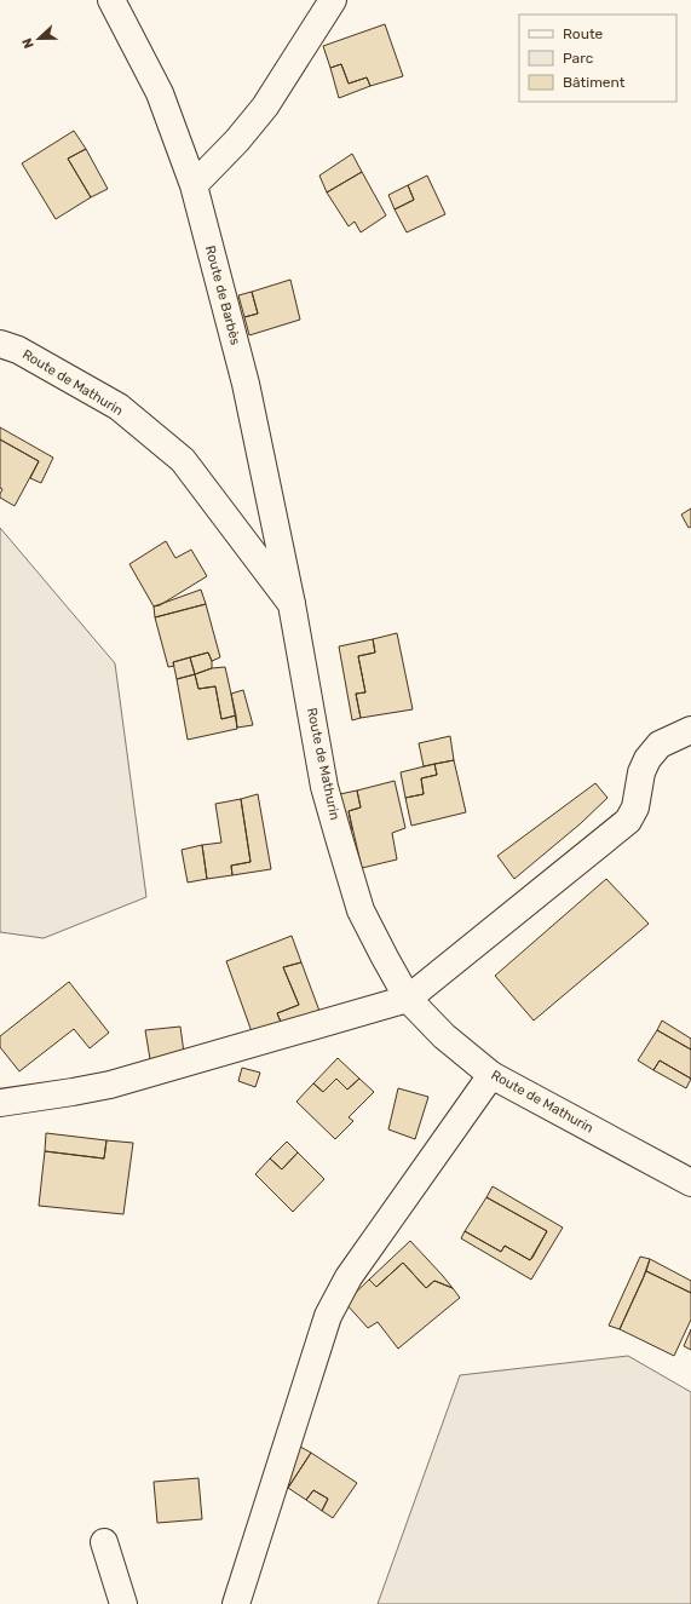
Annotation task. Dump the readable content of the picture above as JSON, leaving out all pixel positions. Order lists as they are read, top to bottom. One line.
{"streets":{"street":["Route de Barbès","Route de Mathurin"]},"crossings":[["Route de Barbès","Route de Mathurin"]],"legend":["Route","Parc","Bâtiment"],"north":"left"}
